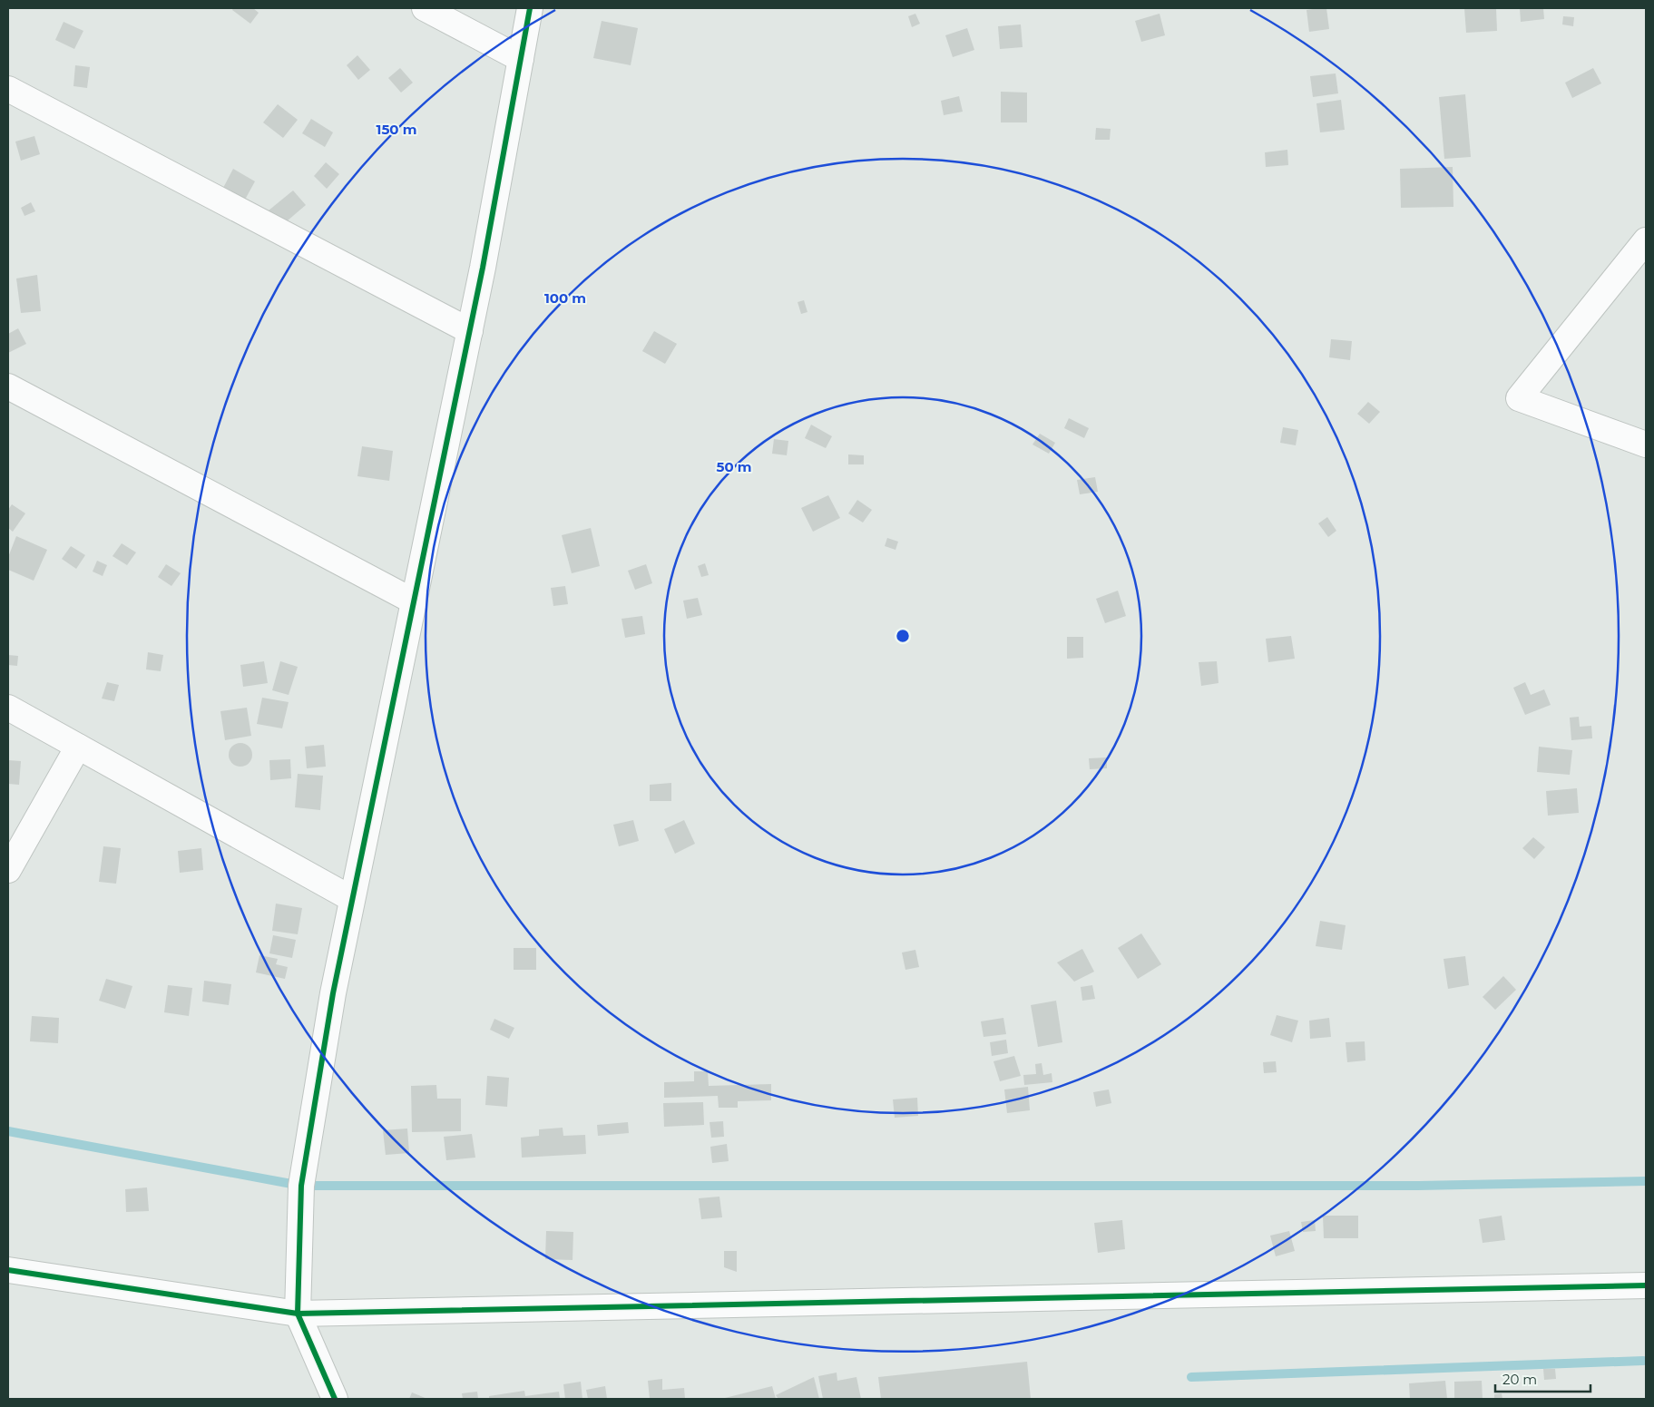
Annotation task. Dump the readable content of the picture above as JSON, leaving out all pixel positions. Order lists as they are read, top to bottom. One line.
{"scale_bar":"20 m","rings":["150 m","100 m","50 m"]}
